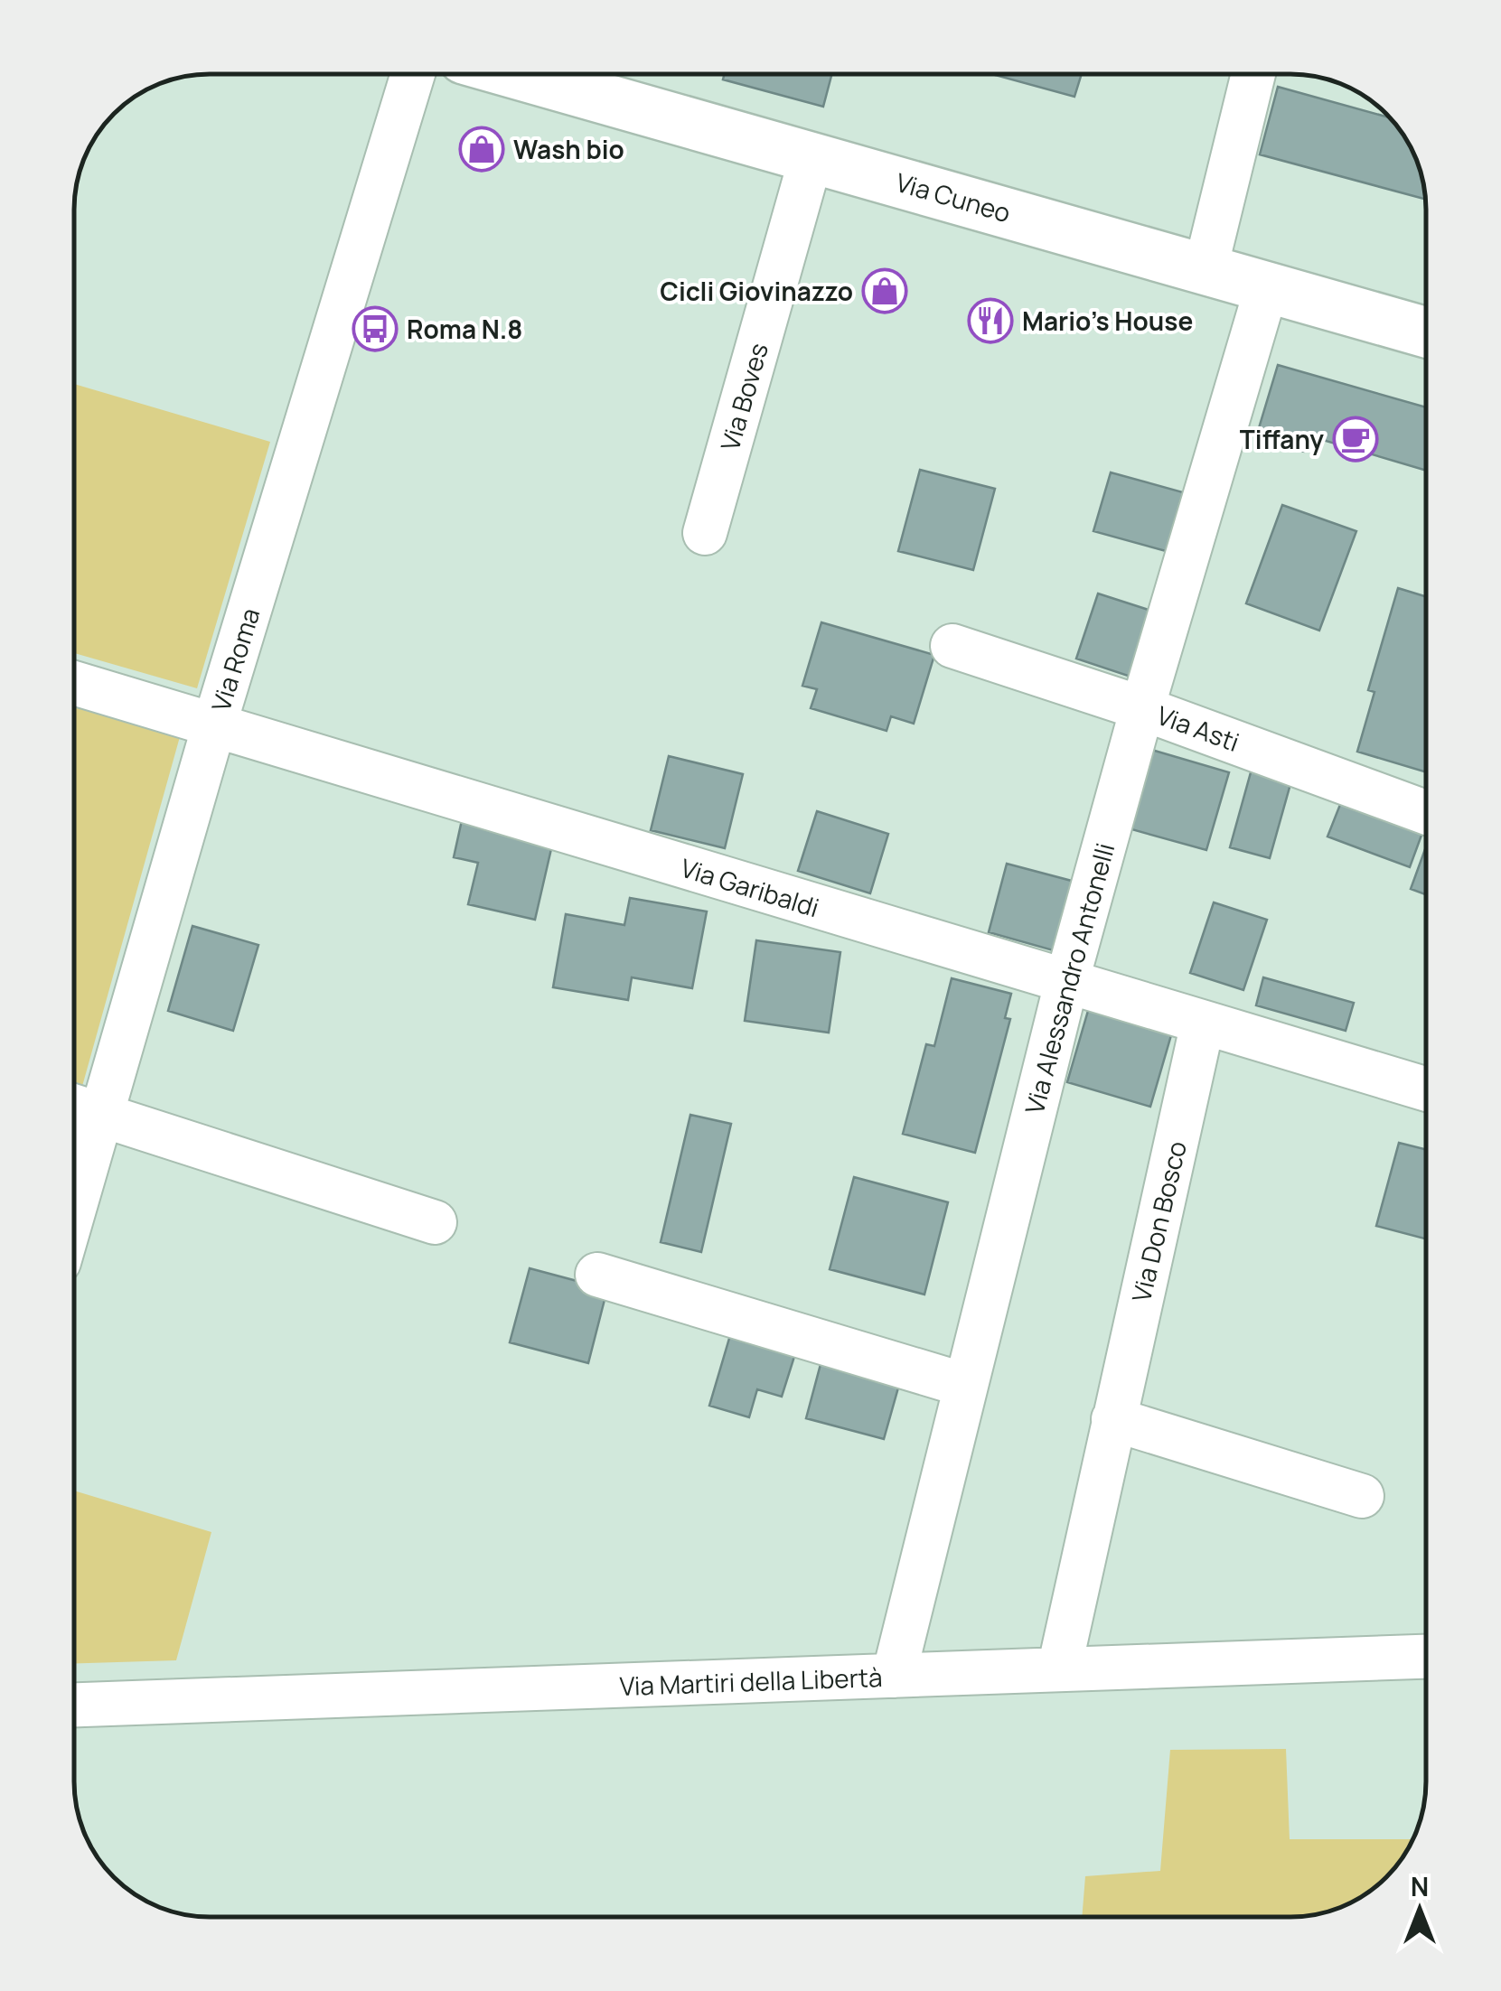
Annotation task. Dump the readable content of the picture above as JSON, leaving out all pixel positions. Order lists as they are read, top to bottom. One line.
{"streets":{"main road":["Via Cuneo"],"street":["Via Boves","Via Roma","Via Asti","Via Garibaldi","Via Alessandro Antonelli","Via Don Bosco","Via Martiri della Libertà"]},"crossings":[["Via Cuneo","Via Boves"],["Via Cuneo","Via Alessandro Antonelli"],["Via Roma","Via Garibaldi"],["Via Asti","Via Alessandro Antonelli"],["Via Garibaldi","Via Alessandro Antonelli"],["Via Garibaldi","Via Don Bosco"],["Via Alessandro Antonelli","Via Martiri della Libertà"],["Via Don Bosco","Via Martiri della Libertà"]],"places":{"shop":["Wash bio","Cicli Giovinazzo"],"restaurant":["Mario's House"],"bus stop":["Roma N.8"],"cafe":["Tiffany"]},"north":"top"}
